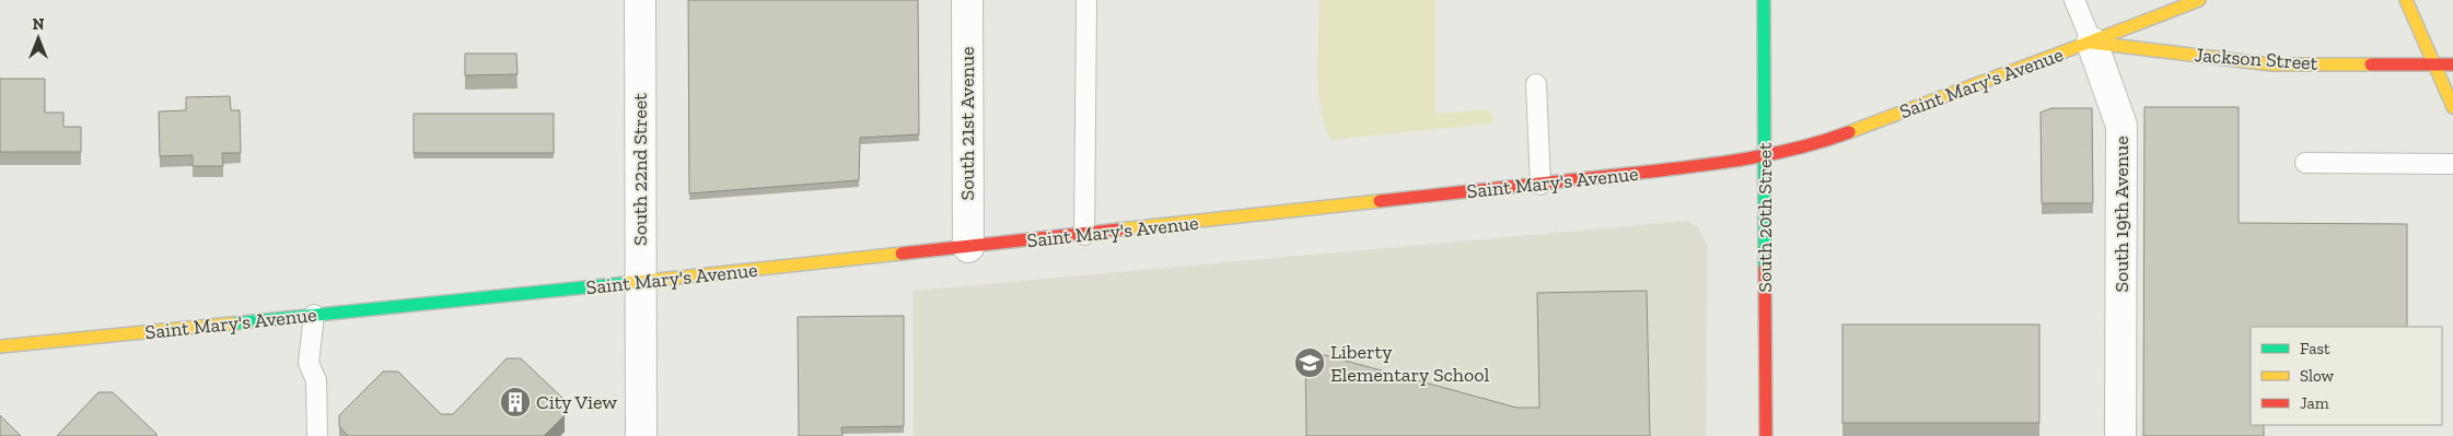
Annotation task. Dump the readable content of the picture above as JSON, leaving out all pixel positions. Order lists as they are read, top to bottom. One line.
{"streets":{"main road":["Jackson Street","Saint Mary's Avenue","South 20th Street"],"street":["South 21st Avenue","South 22nd Street","South 19th Avenue"]},"crossings":[["Jackson Street","Saint Mary's Avenue"],["Jackson Street","South 19th Avenue"],["Saint Mary's Avenue","South 21st Avenue"],["Saint Mary's Avenue","South 22nd Street"],["Saint Mary's Avenue","South 19th Avenue"],["Saint Mary's Avenue","South 20th Street"]],"places":{"school or university":["Liberty Elementary School"],"building":["City View"]},"legend":["Fast","Slow","Jam"],"north":"top"}
